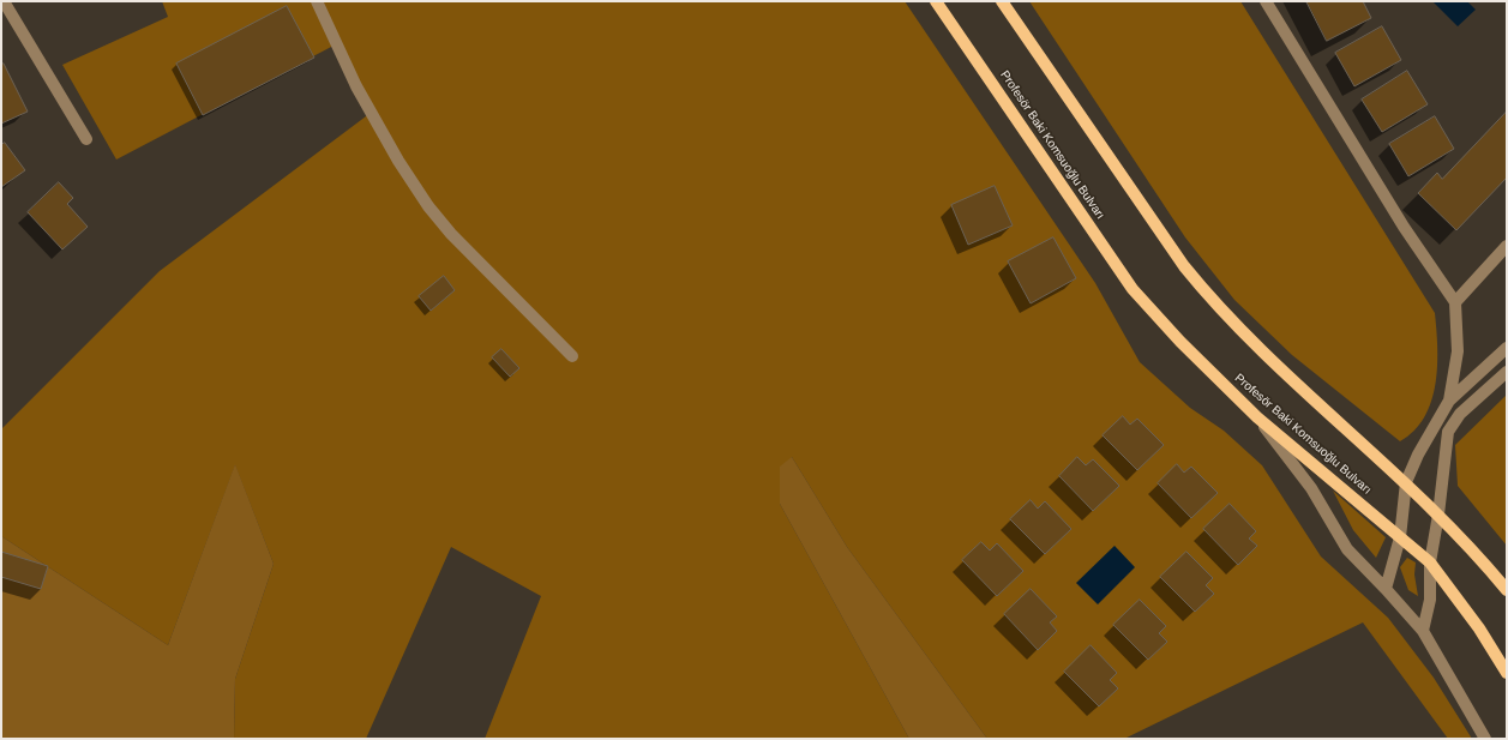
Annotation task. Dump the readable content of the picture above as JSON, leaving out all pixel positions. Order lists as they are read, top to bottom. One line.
{"streets":{"main road":["Profesör Baki Komsuoğlu Bulvarı"]}}
